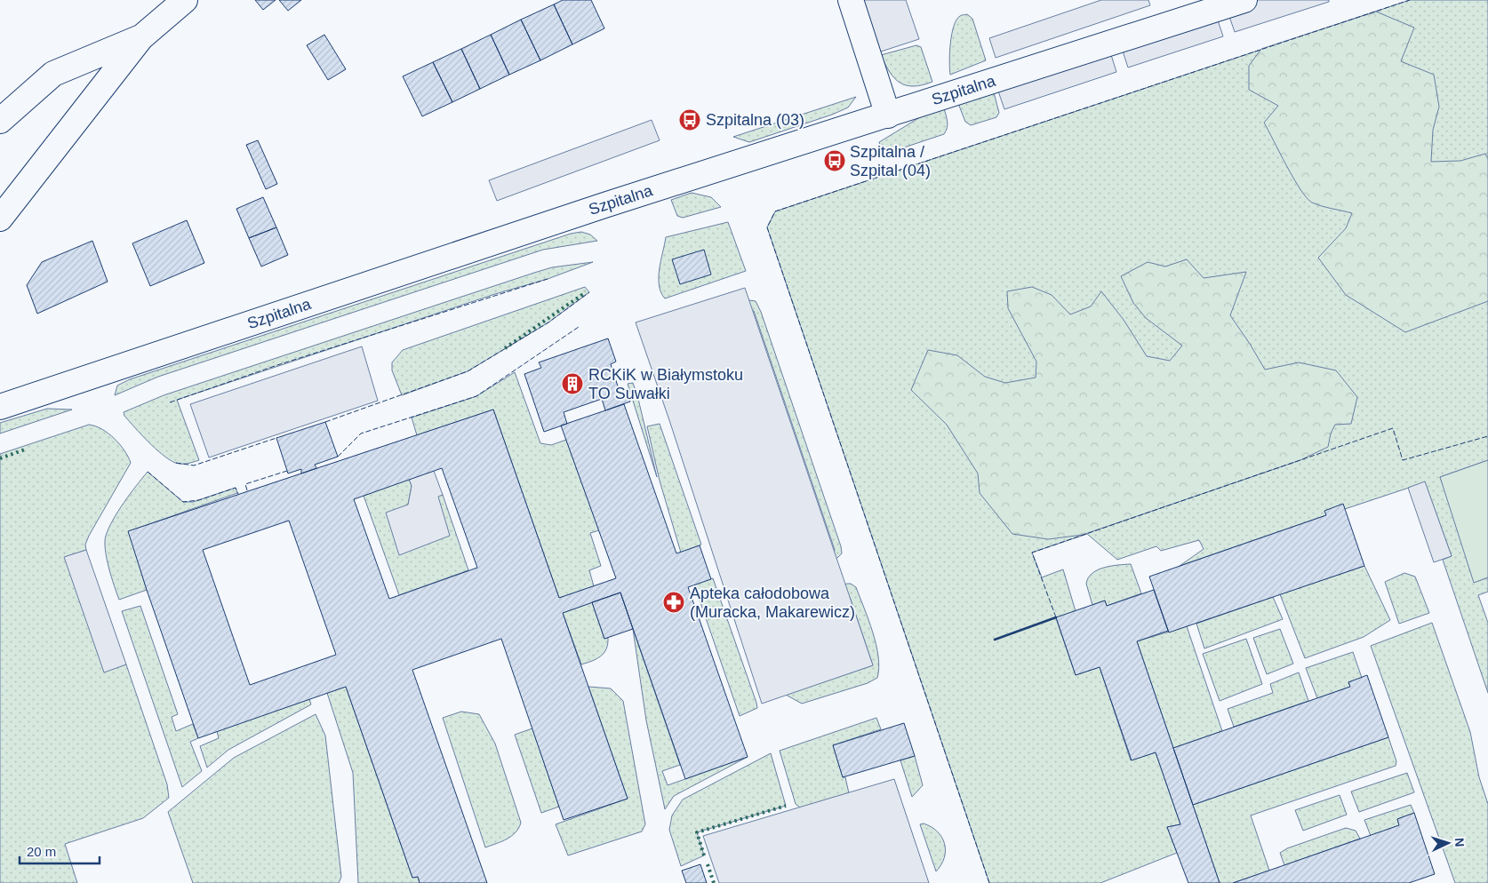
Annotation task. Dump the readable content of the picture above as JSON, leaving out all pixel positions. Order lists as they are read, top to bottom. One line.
{"streets":{"street":["Szpitalna"]},"places":{"bus stop":["Szpitalna (03)","Szpitalna / Szpital (04)"],"building":["RCKiK w Białymstoku TO Suwałki"],"pharmacy":["Apteka całodobowa (Muracka, Makarewicz)"]},"scale_bar":"20 m","north":"right"}
